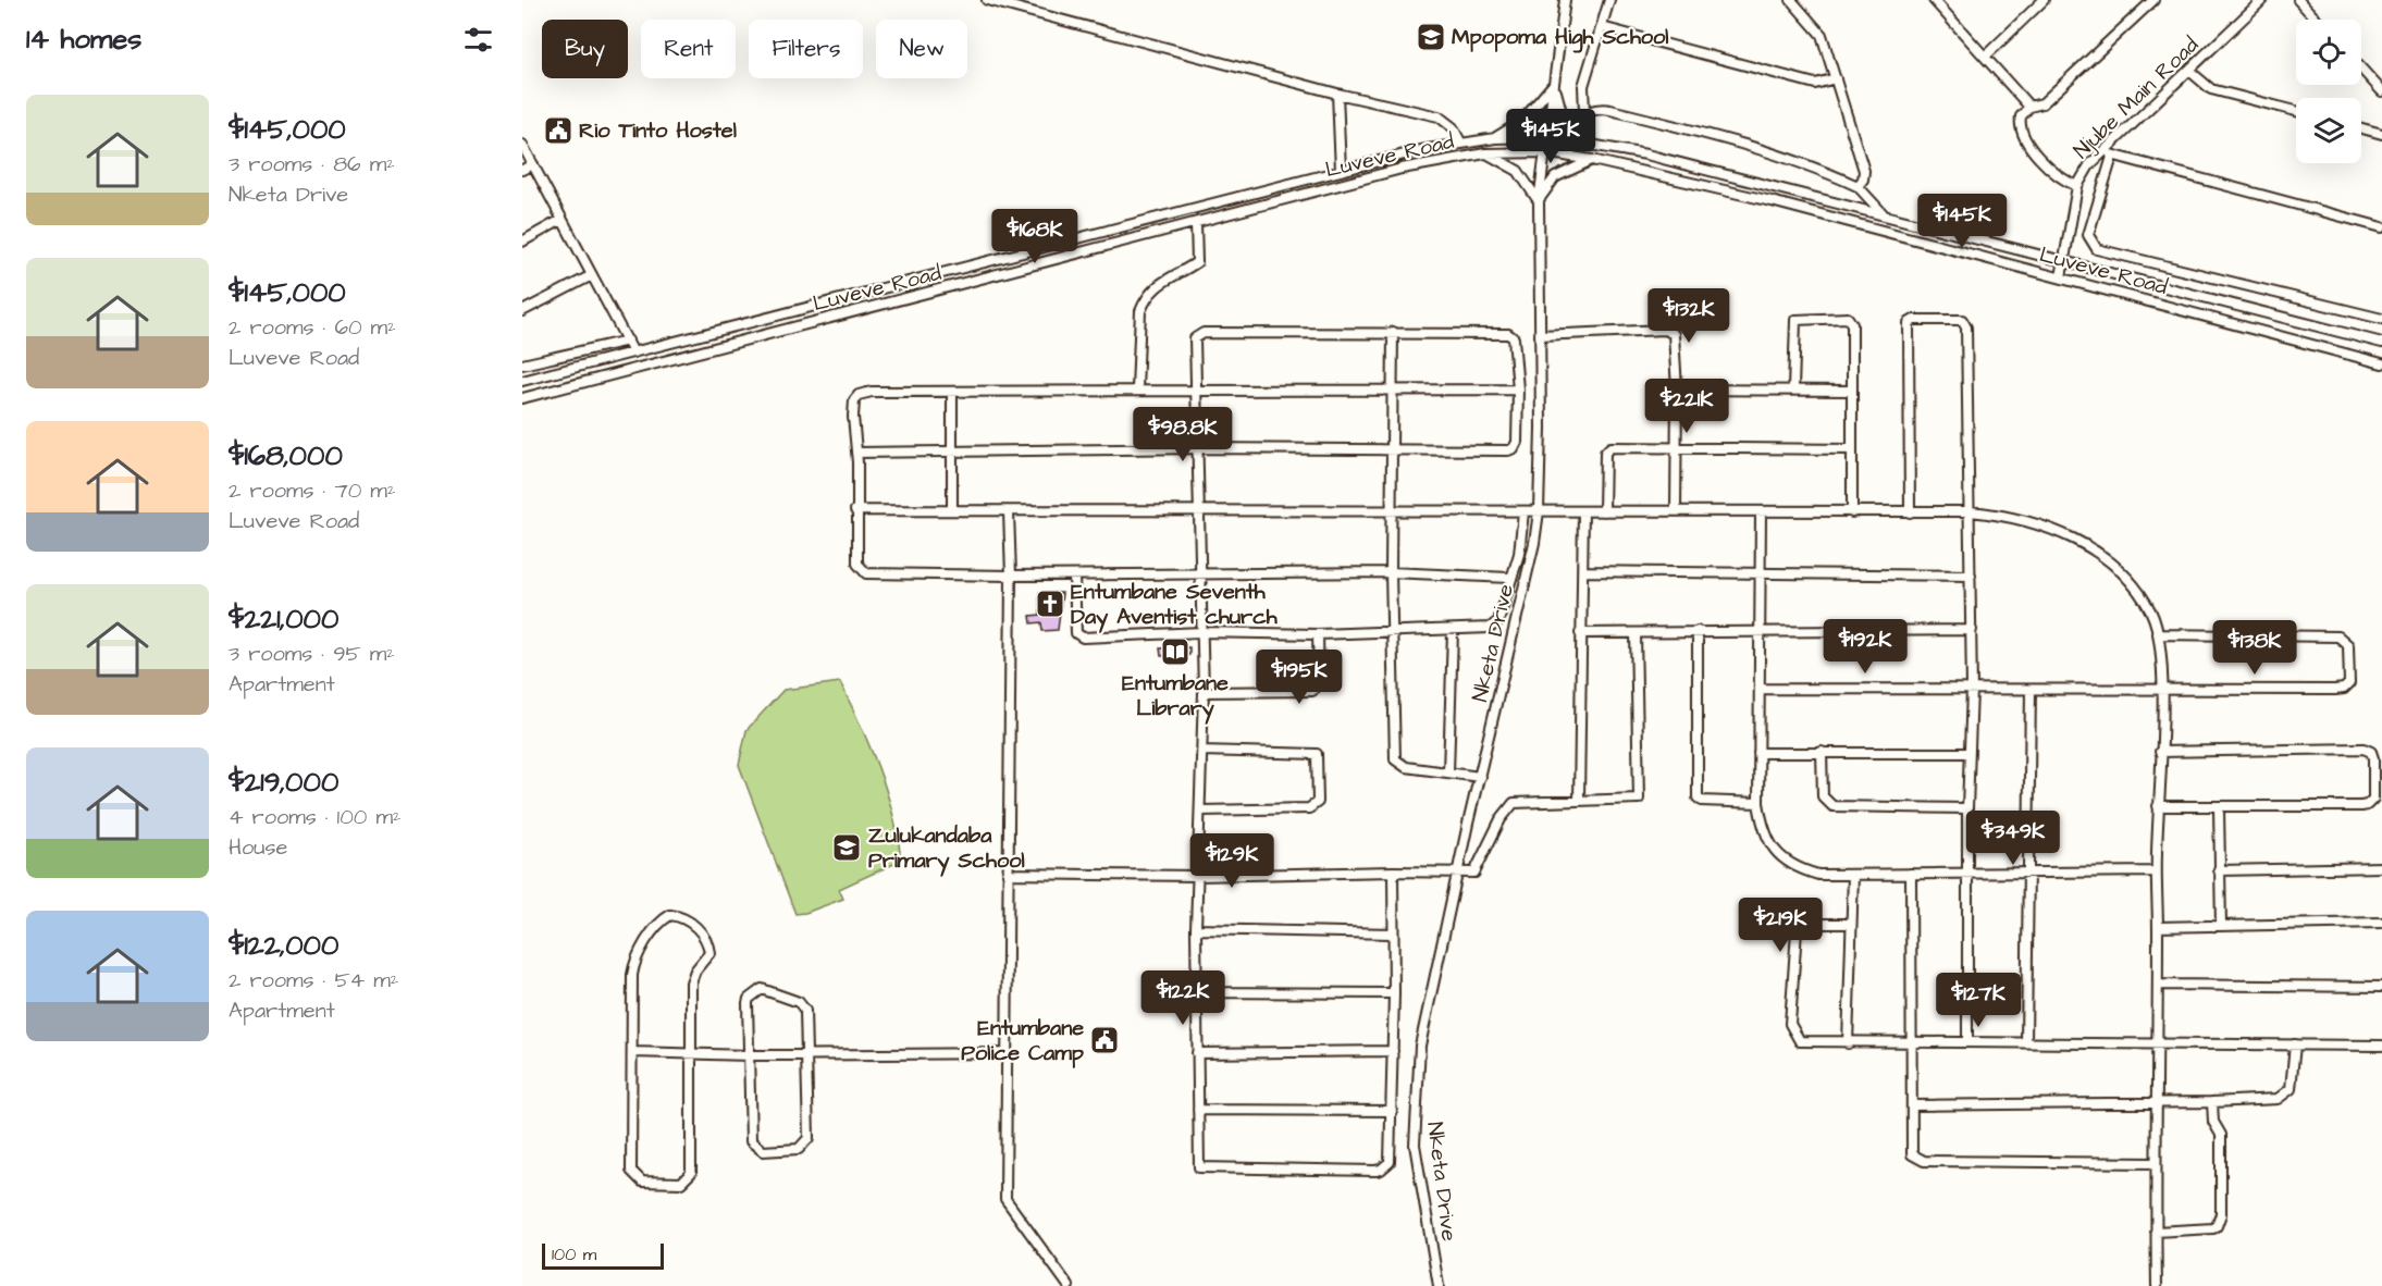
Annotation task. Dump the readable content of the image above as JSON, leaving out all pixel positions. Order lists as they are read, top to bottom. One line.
{"streets":{"street":["Njube Main Road","Luveve Road","Nketa Drive"]},"crossings":[["Njube Main Road","Luveve Road"],["Luveve Road","Nketa Drive"]],"places":{"school or university":["Mpopoma High School","Zulukandaba Primary School"],"public building":["Rio Tinto Hostel","Entumbane Police Camp"],"church":["Entumbane Seventh Day Aventist church"],"library":["Entumbane Library"]},"scale_bar":"100 m","page":{"heading":"14 homes","chip":["Buy","Rent","Filters","New"],"list":[{"name":"$145,000","note":"3 rooms · 86 m² · Nketa Drive"},{"name":"$145,000","note":"2 rooms · 60 m² · Luveve Road"},{"name":"$168,000","note":"2 rooms · 70 m² · Luveve Road"},{"name":"$221,000","note":"3 rooms · 95 m² · Apartment"},{"name":"$219,000","note":"4 rooms · 100 m² · House"},{"name":"$122,000","note":"2 rooms · 54 m² · Apartment"}],"price":["$145K","$145K","$168K","$132K","$221K","$98.8K","$192K","$138K","$195K","$349K","$129K","$219K","$122K","$127K"],"scale":"100 m"}}
